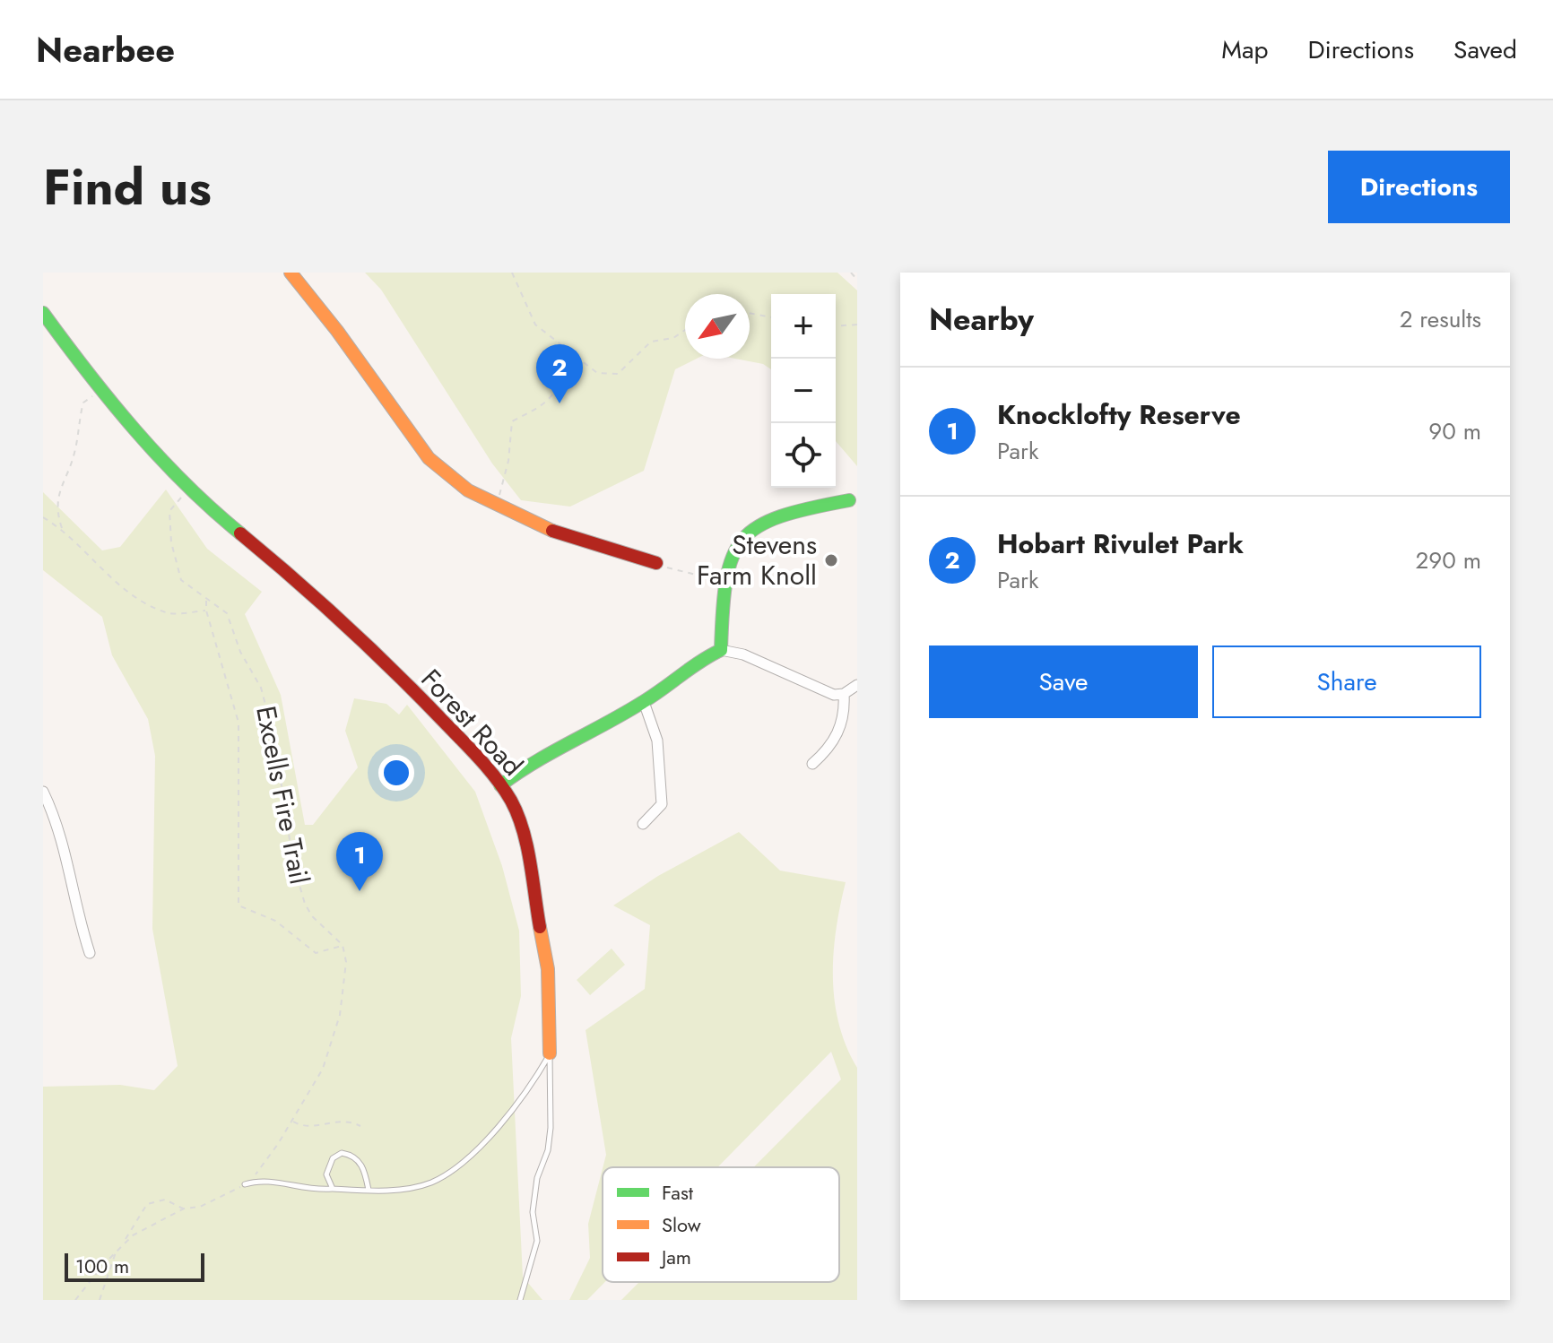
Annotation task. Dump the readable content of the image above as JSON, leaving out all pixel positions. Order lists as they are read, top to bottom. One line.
{"streets":{"street":["Forest Road"],"path":["Excells Fire Trail"]},"crossings":[["Forest Road","Excells Fire Trail"]],"places":["Stevens Farm Knoll"],"legend":["Fast","Slow","Jam"],"scale_bar":"100 m","north":"bottom left","page":{"header":"Nearbee","nav":["Map","Directions","Saved"],"title":"Find us","buttons":["Directions",["Save","Share"]],"heading":["Nearby","2 results"],"map_buttons":["+","−"],"pins":["2","1"],"list":[{"mark":"1","name":"Knocklofty Reserve","note":"Park","value":"90 m"},{"mark":"2","name":"Hobart Rivulet Park","note":"Park","value":"290 m"}],"scale":"100 m"}}
